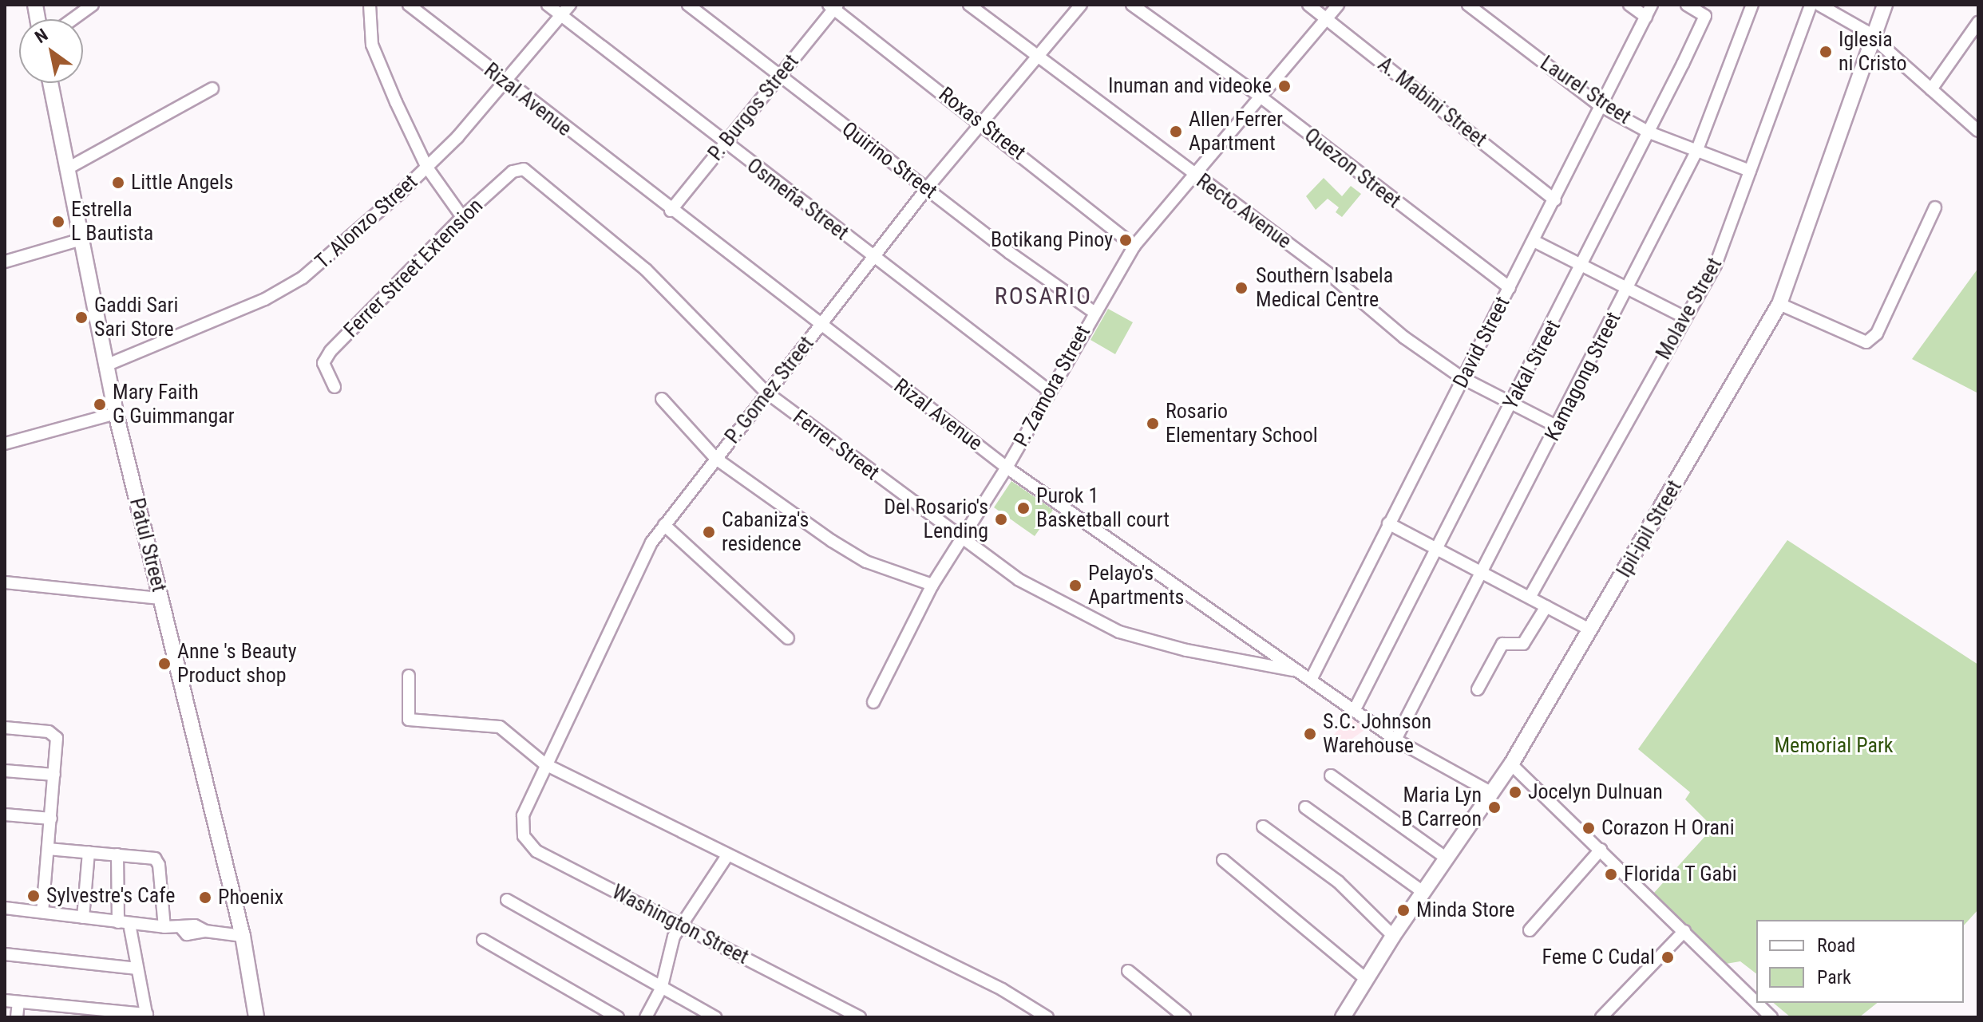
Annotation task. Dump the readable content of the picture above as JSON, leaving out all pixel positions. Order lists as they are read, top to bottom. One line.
{"streets":{"main road":["Ipil-ipil Street","Patul Street"],"street":["Laurel Street","Rizal Avenue","A. Mabini Street","P. Burgos Street","Roxas Street","Quirino Street","Quezon Street","Osmeña Street","Recto Avenue","T. Alonzo Street","Ferrer Street Extension","Molave Street","David Street","Yakal Street","Kamagong Street","P. Zamora Street","P. Gomez Street","Ferrer Street","Washington Street"]},"crossings":[["Laurel Street","Molave Street"],["Laurel Street","David Street"],["Laurel Street","Yakal Street"],["Laurel Street","Kamagong Street"],["Rizal Avenue","P. Burgos Street"],["Rizal Avenue","T. Alonzo Street"],["Rizal Avenue","David Street"],["Rizal Avenue","Yakal Street"],["Rizal Avenue","Kamagong Street"],["Rizal Avenue","P. Zamora Street"],["Rizal Avenue","P. Gomez Street"],["Rizal Avenue","Ferrer Street"],["Rizal Avenue","Ipil-ipil Street"],["A. Mabini Street","David Street"],["A. Mabini Street","P. Zamora Street"],["P. Burgos Street","Roxas Street"],["P. Burgos Street","Quirino Street"],["P. Burgos Street","Osmeña Street"],["Roxas Street","P. Zamora Street"],["Roxas Street","P. Gomez Street"],["Quirino Street","P. Zamora Street"],["Quirino Street","P. Gomez Street"],["Quezon Street","David Street"],["Quezon Street","P. Zamora Street"],["Osmeña Street","T. Alonzo Street"],["Osmeña Street","P. Zamora Street"],["Osmeña Street","P. Gomez Street"],["Recto Avenue","David Street"],["Recto Avenue","Yakal Street"],["Recto Avenue","Kamagong Street"],["Recto Avenue","P. Zamora Street"],["Recto Avenue","P. Gomez Street"],["T. Alonzo Street","Patul Street"],["Ferrer Street Extension","Ferrer Street"],["P. Zamora Street","Ferrer Street"],["P. Gomez Street","Ferrer Street"],["P. Gomez Street","Washington Street"]],"districts":["ROSARIO"],"parks":["Memorial Park"],"places":["Iglesia ni Cristo","Inuman and videoke","Allen Ferrer Apartment","Little Angels","Estrella L Bautista","Botikang Pinoy","Southern Isabela Medical Centre","Gaddi Sari Sari Store","Mary Faith G Guimmangar","Rosario Elementary School","Purok 1 Basketball court","Del Rosario's Lending","Cabaniza's residence","Pelayo's Apartments","Anne 's Beauty Product shop","S.C. Johnson Warehouse","Jocelyn Dulnuan","Maria Lyn B Carreon","Corazon H Orani","Florida T Gabi","Sylvestre's Cafe","Phoenix","Minda Store","Feme C Cudal"],"legend":["Road","Park"],"north":"top left"}
